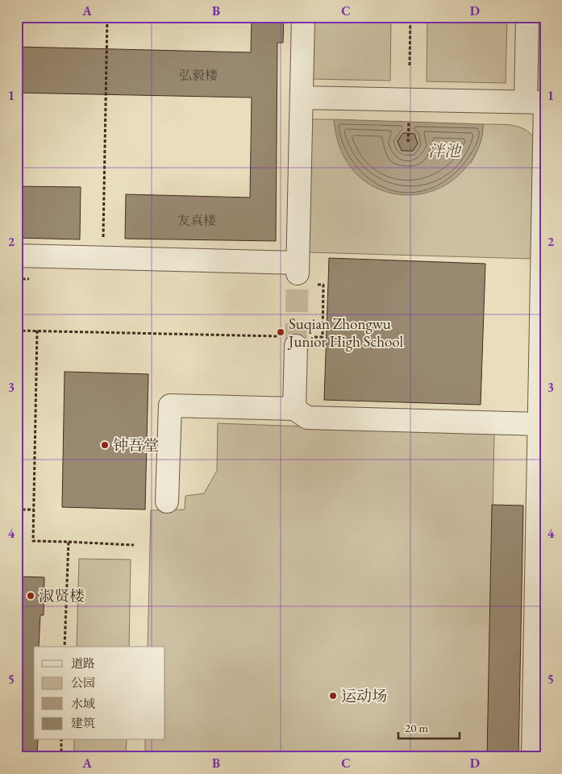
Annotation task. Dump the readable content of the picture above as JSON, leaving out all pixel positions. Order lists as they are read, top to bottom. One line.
{"water":["泮池"],"places":["Suqian Zhongwu Junior High School","钟吾堂","淑贤楼","运动场"],"house_numbers":["弘毅楼","友真楼"],"legend":["道路","公园","水域","建筑"],"scale_bar":"20 m","grid":{"columns":["A","B","C","D"],"rows":["1","2","3","4","5"]}}
